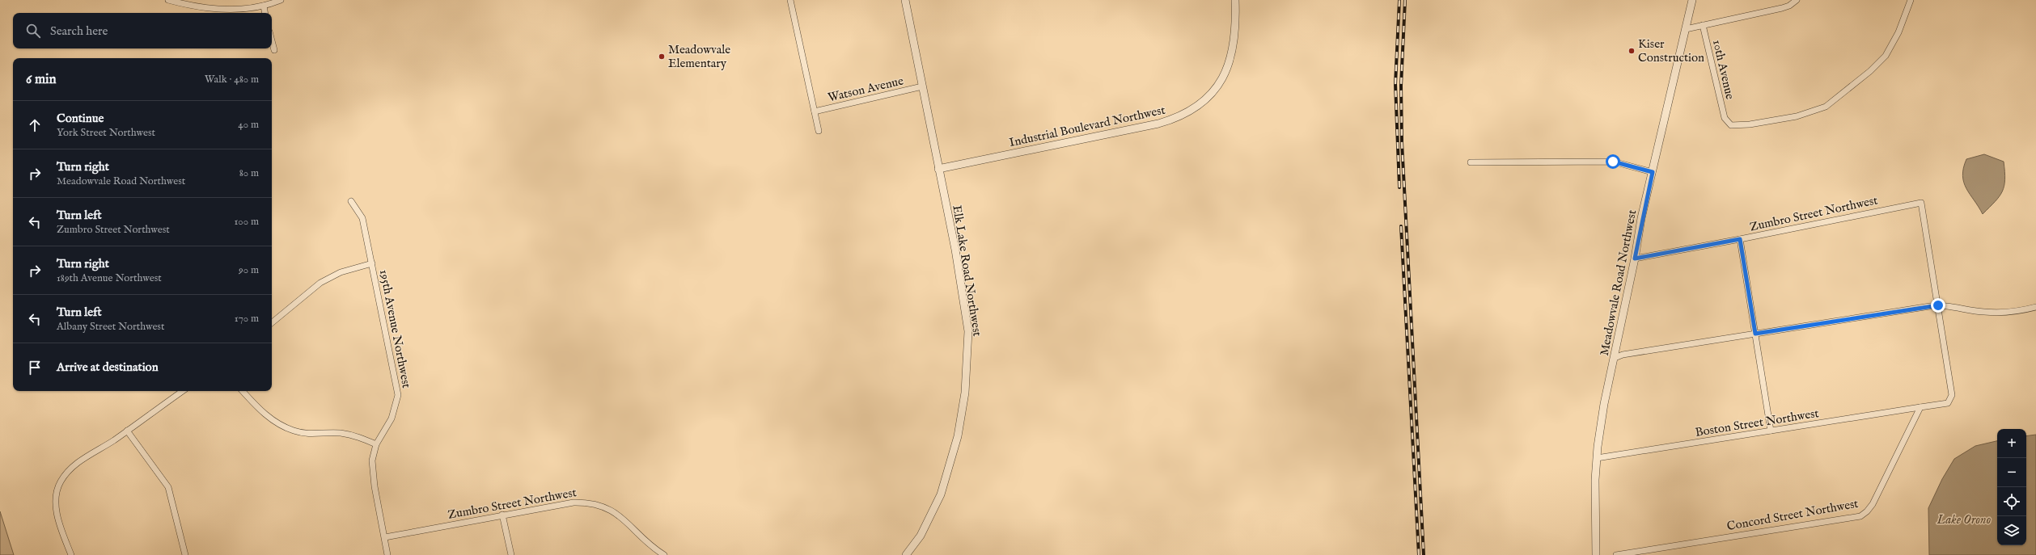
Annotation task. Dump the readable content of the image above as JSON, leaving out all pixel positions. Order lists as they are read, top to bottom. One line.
{"streets":{"street":["10th Avenue","Watson Avenue","Industrial Boulevard Northwest","Zumbro Street Northwest","Elk Lake Road Northwest","Meadowvale Road Northwest","195th Avenue Northwest","Boston Street Northwest","Concord Street Northwest"]},"crossings":[["Watson Avenue","Elk Lake Road Northwest"],["Industrial Boulevard Northwest","Elk Lake Road Northwest"],["Zumbro Street Northwest","Meadowvale Road Northwest"],["Zumbro Street Northwest","195th Avenue Northwest"],["Meadowvale Road Northwest","Boston Street Northwest"],["Boston Street Northwest","Concord Street Northwest"]],"water":["Lake Orono"],"places":["Kiser Construction","Meadowvale Elementary"],"page":{"search":"Search here","heading":["6 min","Walk · 480 m"],"list":[["Continue","York Street Northwest","40 m"],["Turn right","Meadowvale Road Northwest","80 m"],["Turn left","Zumbro Street Northwest","100 m"],["Turn right","189th Avenue Northwest","90 m"],["Turn left","Albany Street Northwest","170 m"],"Arrive at destination"],"map_buttons":["+","−"]}}
